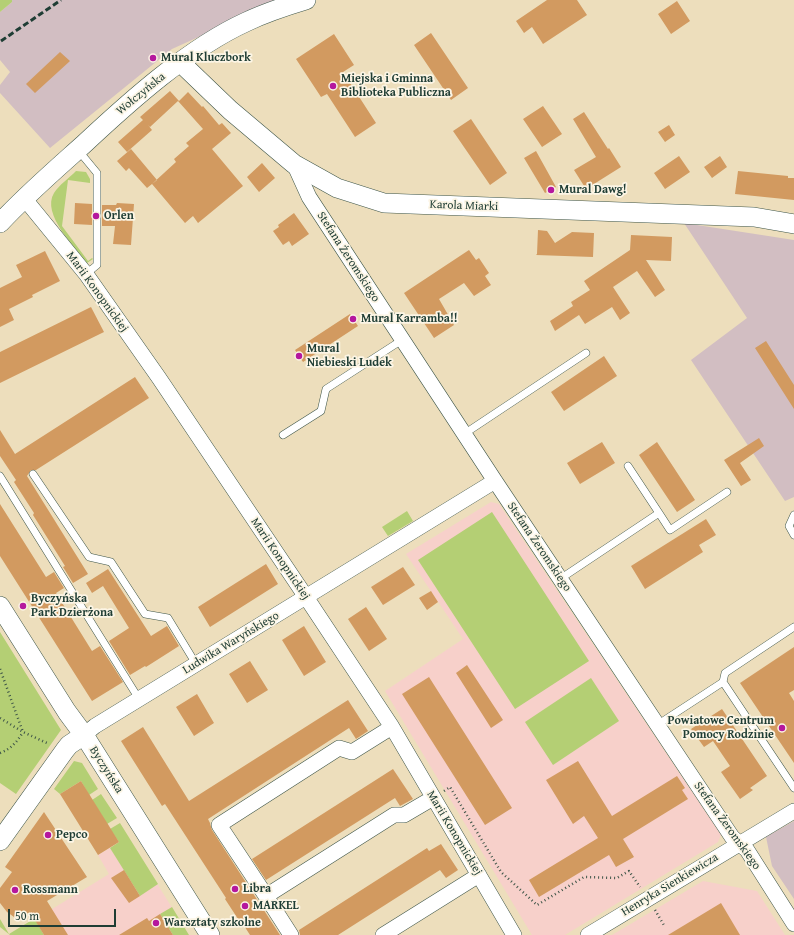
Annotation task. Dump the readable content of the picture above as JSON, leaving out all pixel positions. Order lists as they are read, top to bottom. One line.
{"streets":{"street":["Wołczyńska","Karola Miarki","Stefana Żeromskiego","Marii Konopnickiej","Ludwika Waryńskiego","Byczyńska","Henryka Sienkiewicza"]},"crossings":[["Wołczyńska","Karola Miarki"],["Wołczyńska","Marii Konopnickiej"],["Karola Miarki","Stefana Żeromskiego"],["Stefana Żeromskiego","Ludwika Waryńskiego"],["Stefana Żeromskiego","Henryka Sienkiewicza"],["Marii Konopnickiej","Ludwika Waryńskiego"],["Ludwika Waryńskiego","Byczyńska"]],"places":["Mural Kluczbork","Miejska i Gminna Biblioteka Publiczna","Mural Dawg!","Orlen","Mural Karramba!!","Mural Niebieski Ludek","Byczyńska Park Dzierżona","Powiatowe Centrum Pomocy Rodzinie","Pepco","Libra","Rossmann","MARKEL","Warsztaty szkolne"],"scale_bar":"50 m"}
